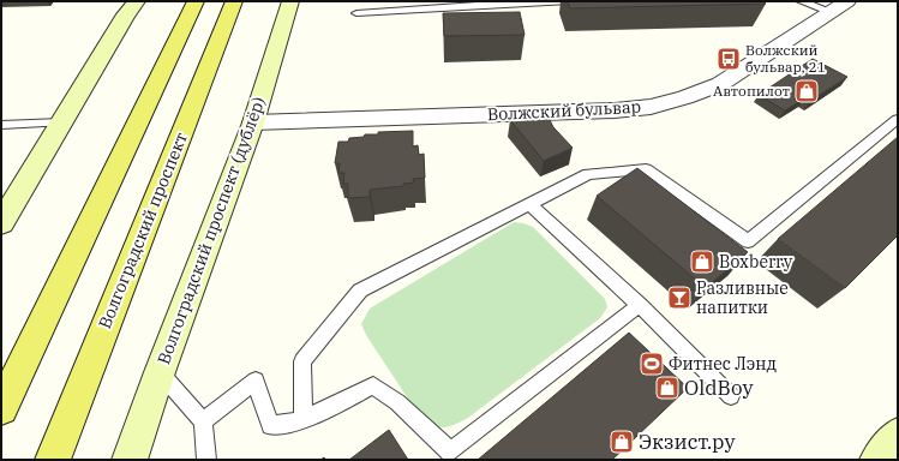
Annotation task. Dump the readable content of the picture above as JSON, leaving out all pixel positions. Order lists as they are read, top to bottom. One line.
{"streets":{"main road":["Волгоградский проспект","Волгоградский проспект (дублёр)"],"street":["Волжский бульвар"]},"crossings":[["Волжский бульвар","Волгоградский проспект (дублёр)"]],"places":{"bus stop":["Волжский бульвар, 21"],"shop":["Автопилот","Boxberry","OldBoy","Экзист.ру"],"bar":["Разливные напитки"],"sports":["Фитнес Лэнд"]}}
